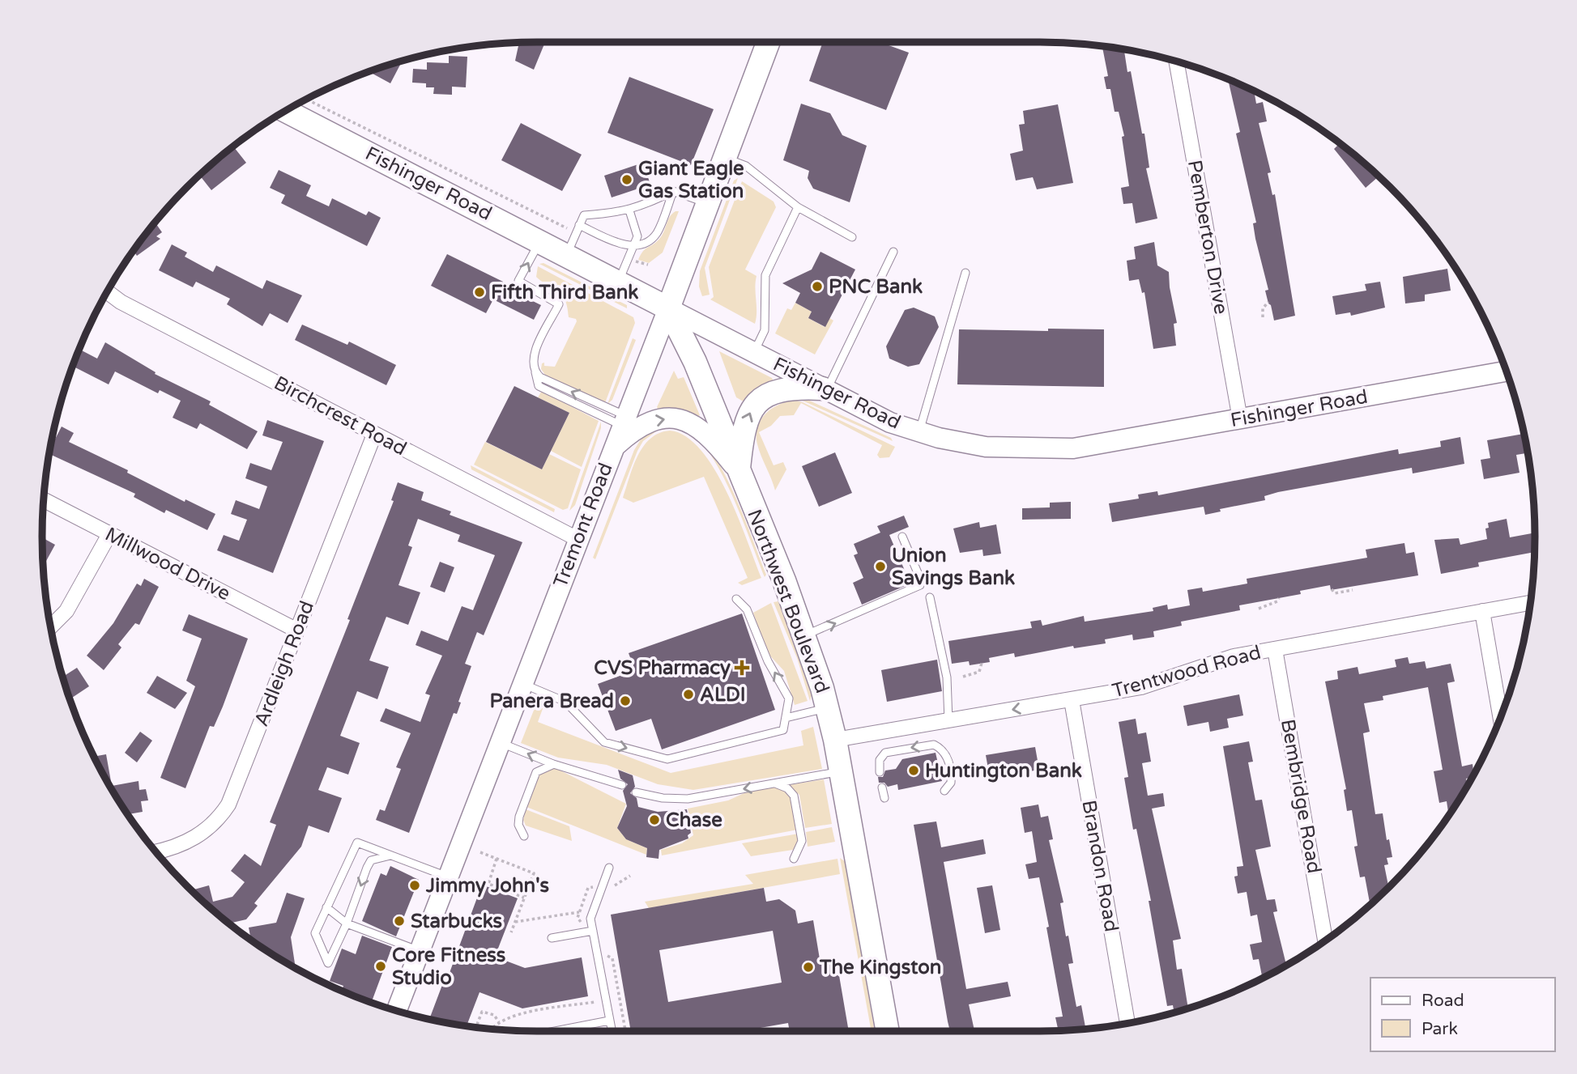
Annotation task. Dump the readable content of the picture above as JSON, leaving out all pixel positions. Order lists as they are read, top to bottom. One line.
{"streets":{"main road":["Fishinger Road","Tremont Road","Northwest Boulevard"],"street":["Pemberton Drive","Birchcrest Road","Millwood Drive","Ardleigh Road","Trentwood Road","Bembridge Road","Brandon Road"]},"crossings":[["Fishinger Road","Pemberton Drive"],["Fishinger Road","Tremont Road"],["Fishinger Road","Northwest Boulevard"],["Birchcrest Road","Tremont Road"],["Birchcrest Road","Ardleigh Road"],["Tremont Road","Northwest Boulevard"],["Millwood Drive","Ardleigh Road"],["Northwest Boulevard","Trentwood Road"],["Trentwood Road","Bembridge Road"],["Trentwood Road","Brandon Road"]],"places":{"other":["Giant Eagle Gas Station","PNC Bank","Fifth Third Bank","Union Savings Bank","ALDI","Panera Bread","Huntington Bank","Chase","Jimmy John's","Starbucks","Core Fitness Studio","The Kingston"],"health":["CVS Pharmacy"]},"legend":["Road","Park"]}
